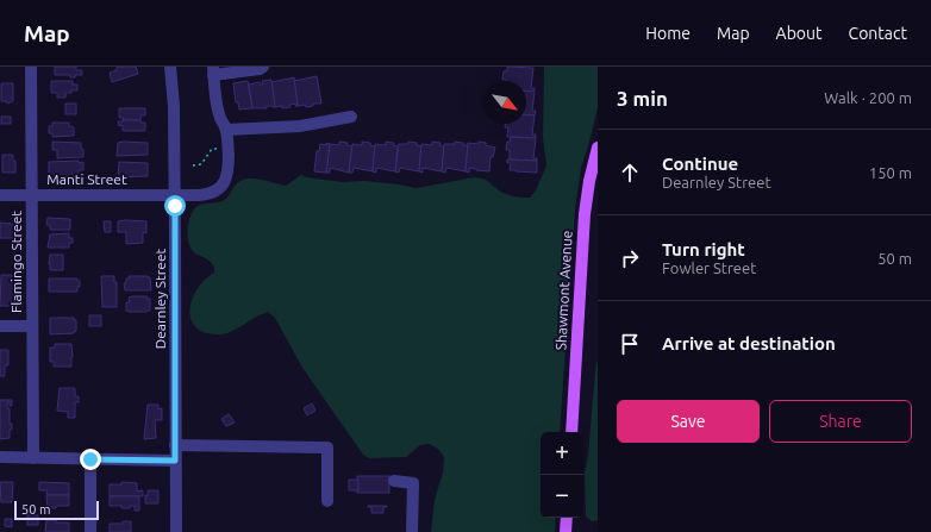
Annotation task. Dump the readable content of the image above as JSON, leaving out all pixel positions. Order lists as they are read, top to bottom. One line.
{"streets":{"main road":["Shawmont Avenue"],"street":["Manti Street","Flamingo Street","Dearnley Street"]},"crossings":[["Manti Street","Flamingo Street"],["Manti Street","Dearnley Street"]],"scale_bar":"50 m","north":"bottom right","page":{"header":"Map","nav":["Home","Map","About","Contact"],"heading":["3 min","Walk · 200 m"],"list":[["Continue","Dearnley Street","150 m"],["Turn right","Fowler Street","50 m"],"Arrive at destination"],"buttons":["Save","Share"],"map_buttons":["+","−"],"scale":"50 m"}}
